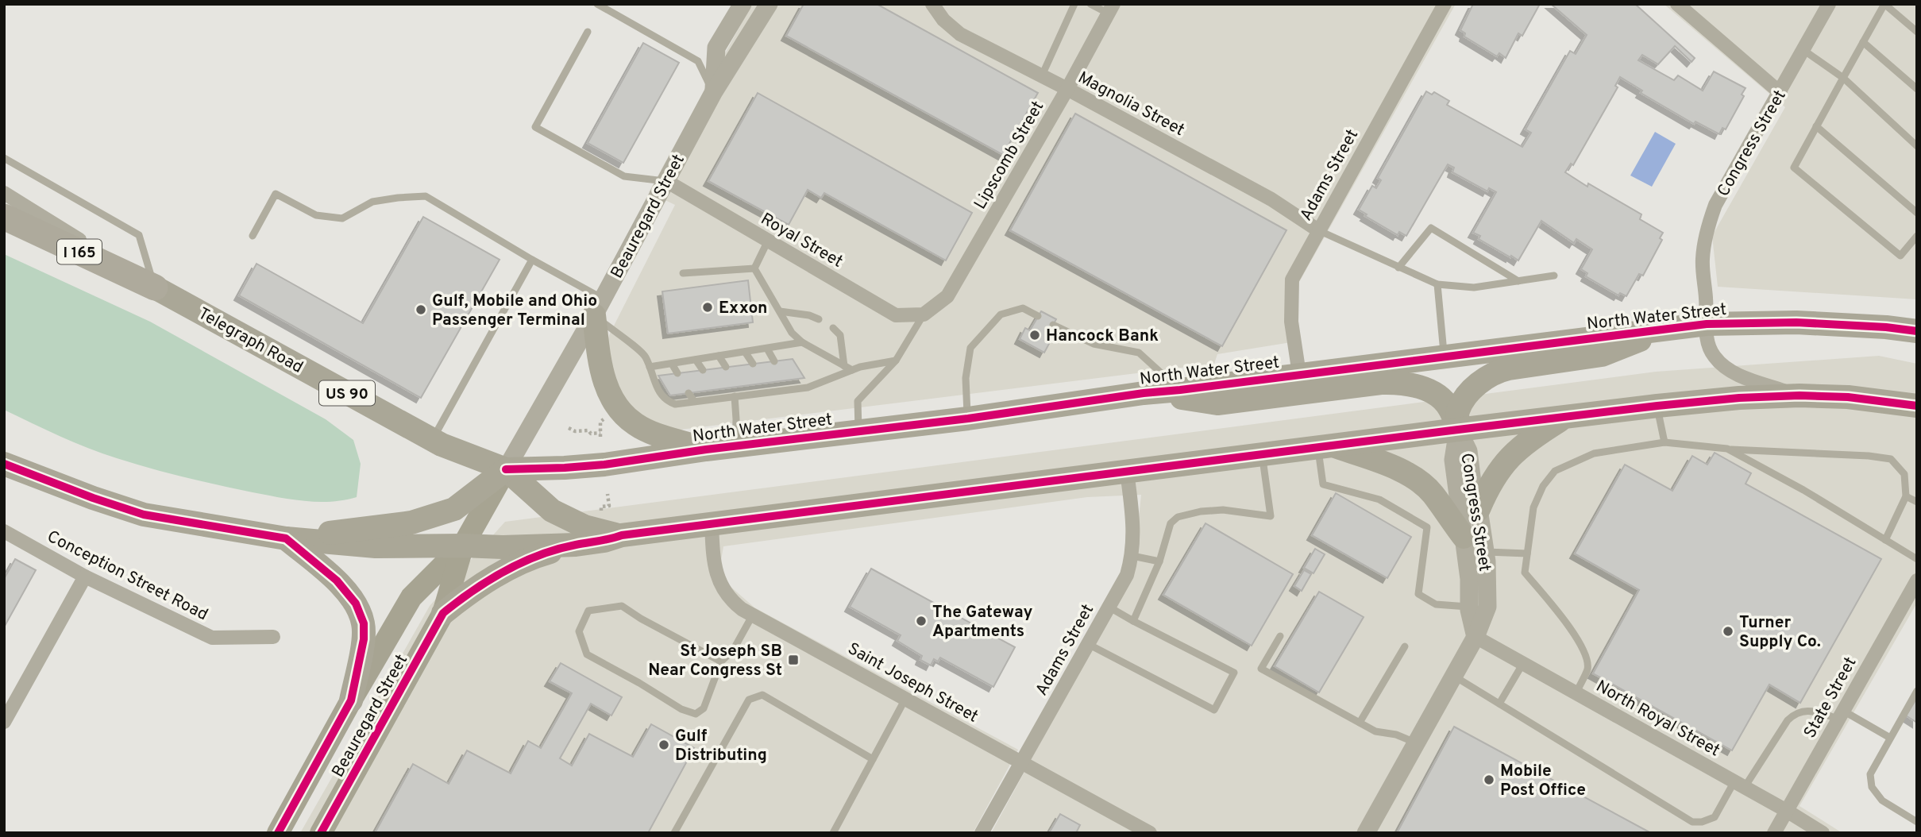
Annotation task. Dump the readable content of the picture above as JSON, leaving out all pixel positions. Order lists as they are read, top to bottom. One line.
{"streets":{"highway":["I 165","North Water Street","Telegraph Road","US 90"],"main road":["Beauregard Street"],"street":["Magnolia Street","Congress Street","Lipscomb Street","Adams Street","Royal Street","Conception Street Road","Saint Joseph Street","State Street","North Royal Street"]},"crossings":[["Magnolia Street","Lipscomb Street"],["Magnolia Street","Adams Street"],["Congress Street","North Water Street"],["Congress Street","North Royal Street"],["Lipscomb Street","Royal Street"],["Adams Street","North Water Street"],["Adams Street","Saint Joseph Street"],["Beauregard Street","Royal Street"],["Beauregard Street","North Water Street"],["Beauregard Street","Telegraph Road"],["I 165","Telegraph Road"],["North Water Street","Telegraph Road"],["State Street","North Royal Street"]],"places":{"other":["Exxon","Gulf, Mobile and Ohio Passenger Terminal","Hancock Bank","The Gateway Apartments","Turner Supply Co.","Gulf Distributing","Mobile Post Office"],"transit":["St Joseph SB Near Congress St"]}}
